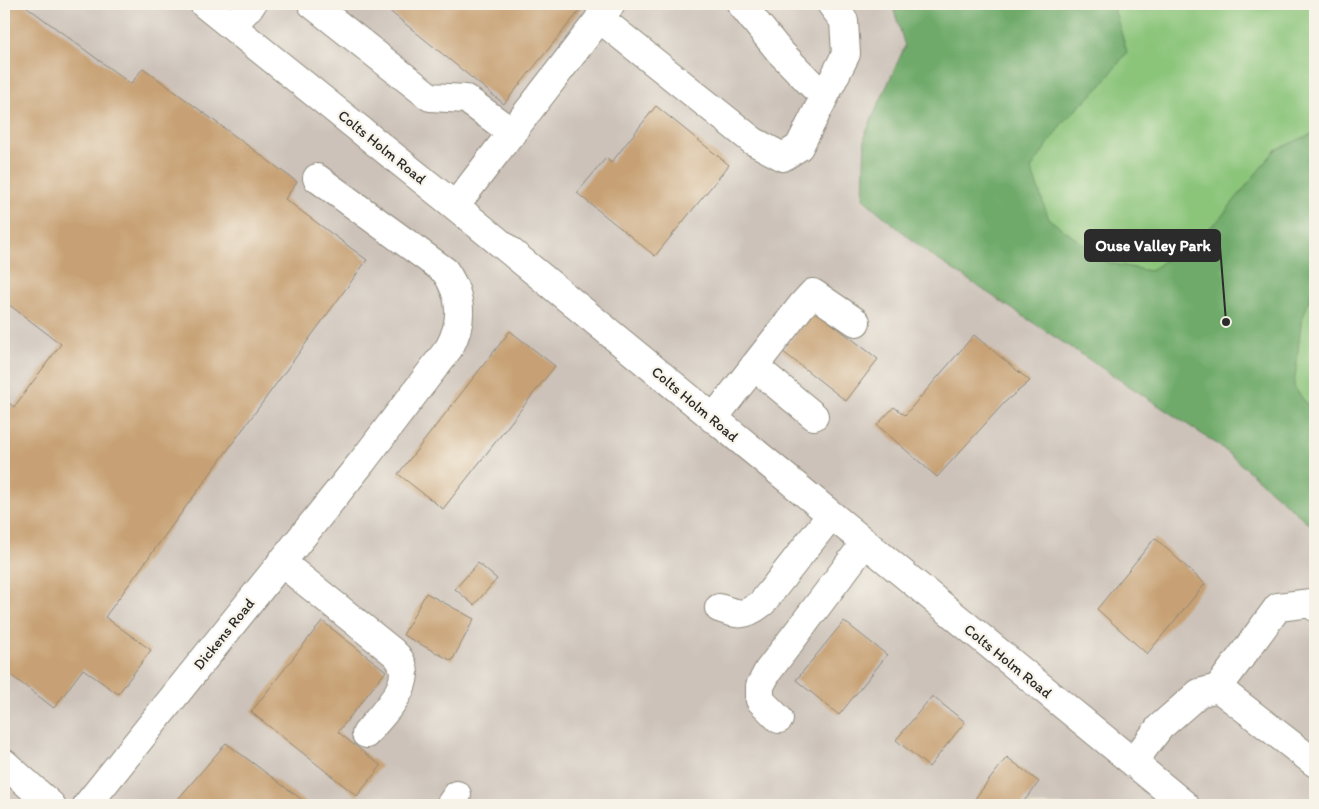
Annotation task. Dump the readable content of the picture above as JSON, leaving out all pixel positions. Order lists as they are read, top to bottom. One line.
{"streets":{"street":["Colts Holm Road","Dickens Road"]},"places":["Ouse Valley Park"]}
